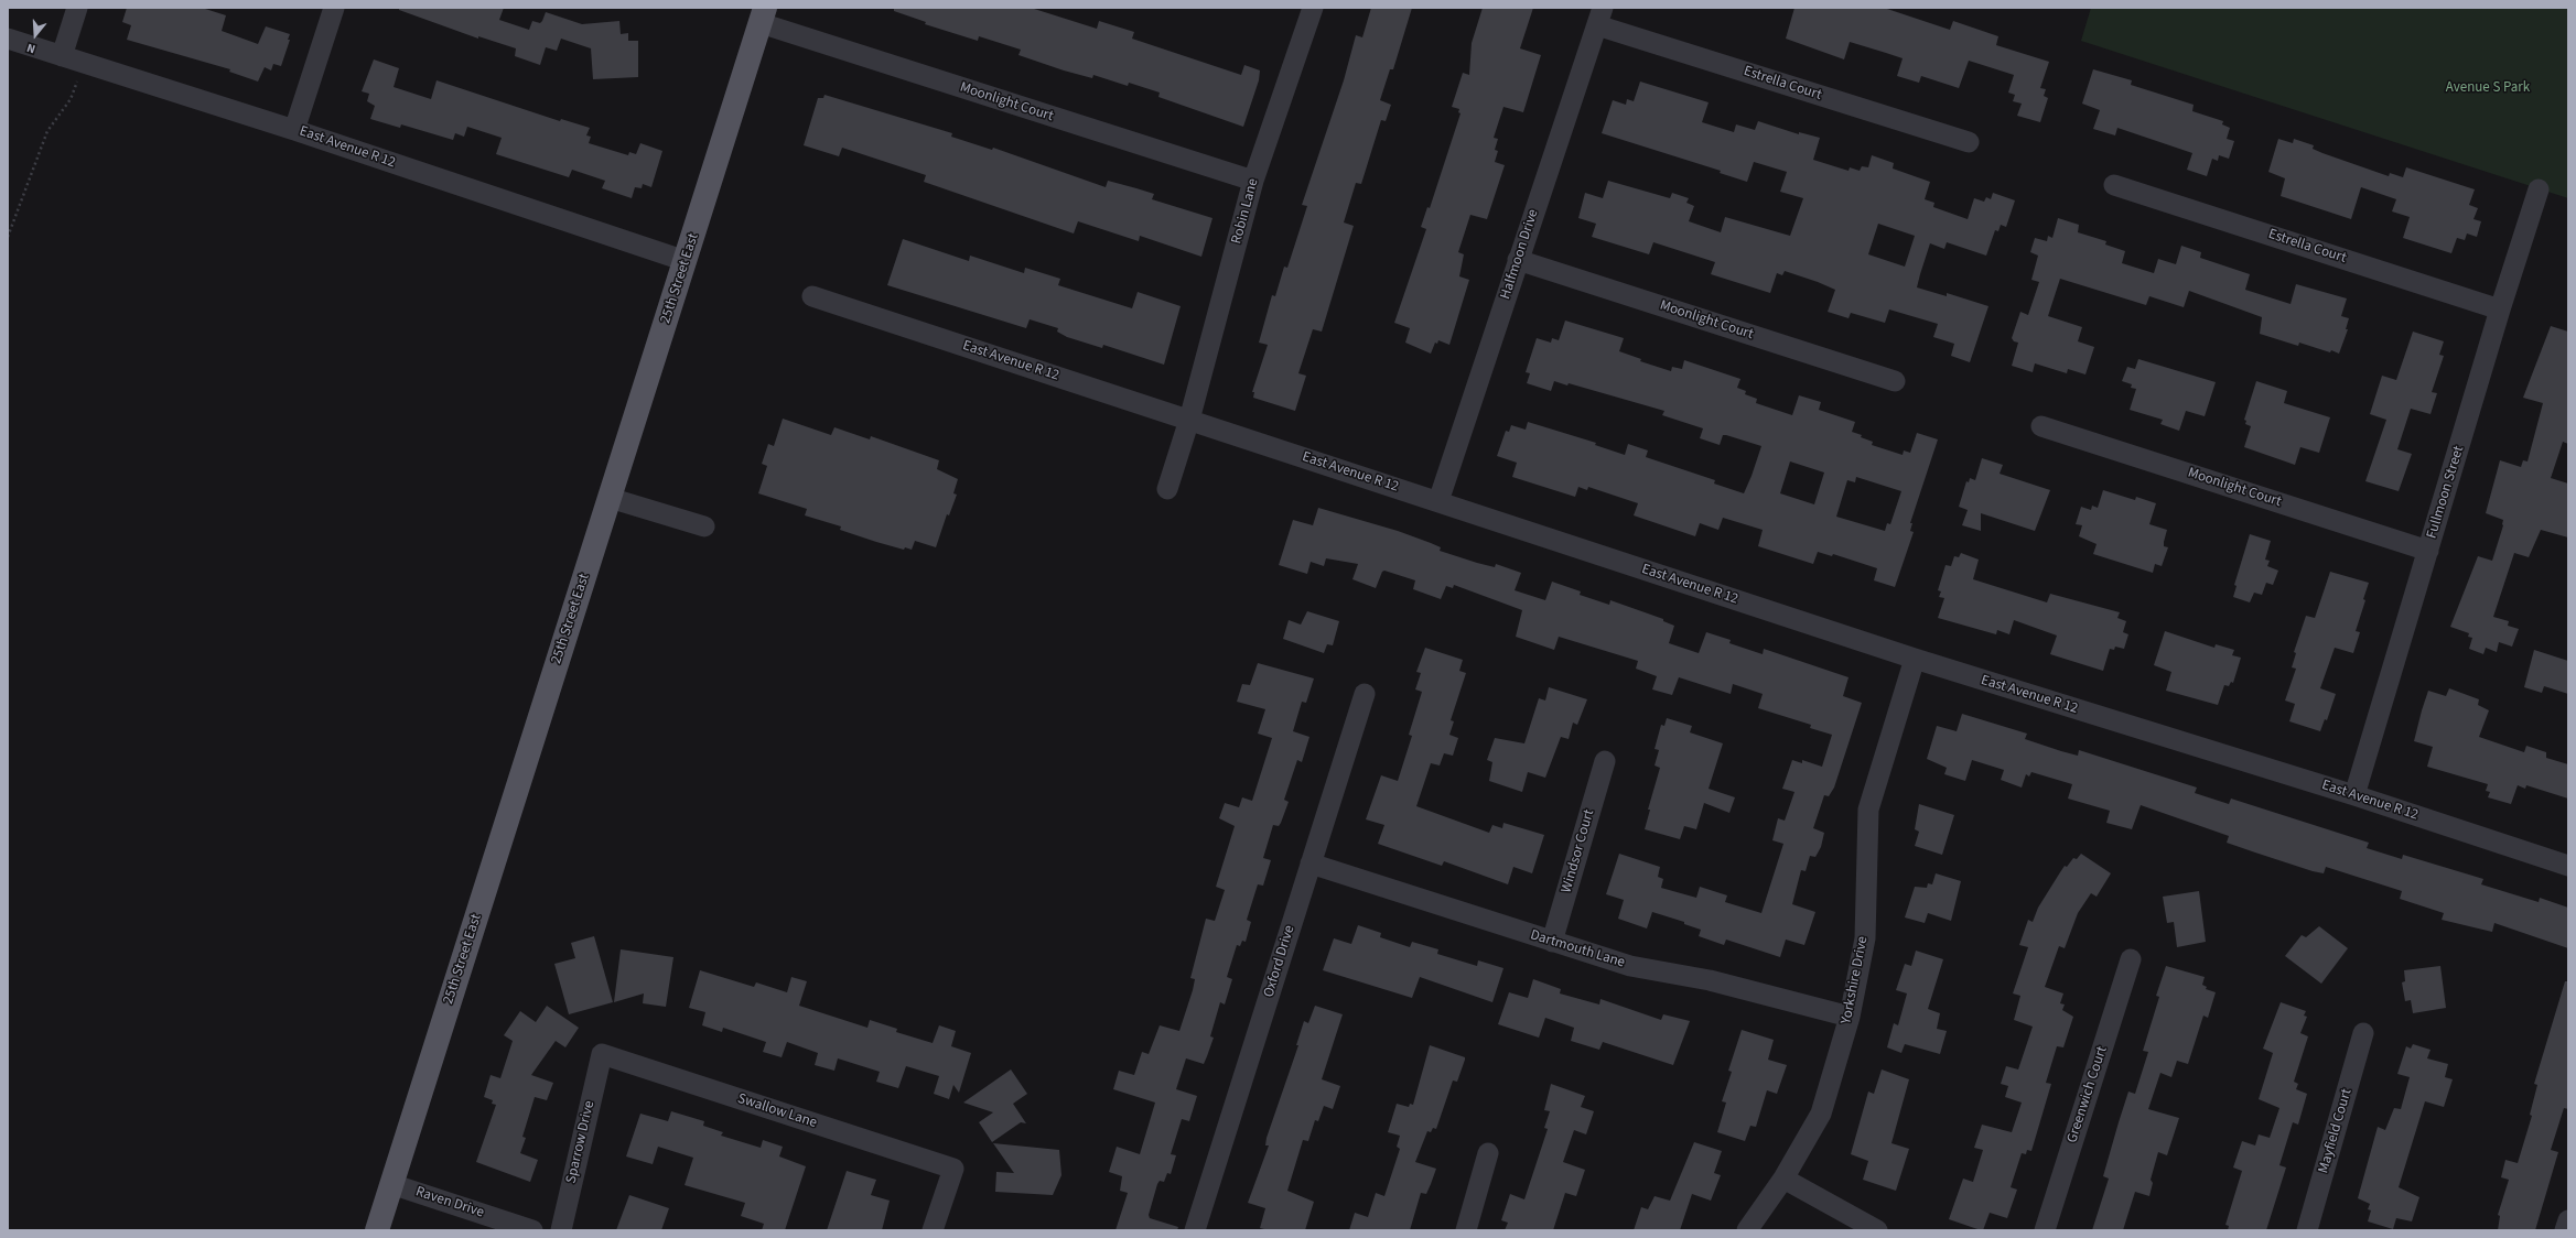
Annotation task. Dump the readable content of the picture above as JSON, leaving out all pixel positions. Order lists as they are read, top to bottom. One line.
{"streets":{"main road":["25th Street East"],"street":["Estrella Court","Moonlight Court","East Avenue R 12","Robin Lane","Halfmoon Drive","Fullmoon Street","Windsor Court","Dartmouth Lane","Oxford Drive","Yorkshire Drive","Greenwich Court","Swallow Lane","Mayfield Court","Sparrow Drive","Raven Drive"]},"crossings":[["Estrella Court","Halfmoon Drive"],["Estrella Court","Fullmoon Street"],["Moonlight Court","Robin Lane"],["Moonlight Court","Halfmoon Drive"],["Moonlight Court","25th Street East"],["Moonlight Court","Fullmoon Street"],["East Avenue R 12","Robin Lane"],["East Avenue R 12","Halfmoon Drive"],["East Avenue R 12","25th Street East"],["East Avenue R 12","Fullmoon Street"],["East Avenue R 12","Yorkshire Drive"],["25th Street East","Raven Drive"],["Windsor Court","Dartmouth Lane"],["Dartmouth Lane","Oxford Drive"],["Dartmouth Lane","Yorkshire Drive"],["Swallow Lane","Sparrow Drive"]],"parks":["Avenue S Park"],"north":"bottom"}
